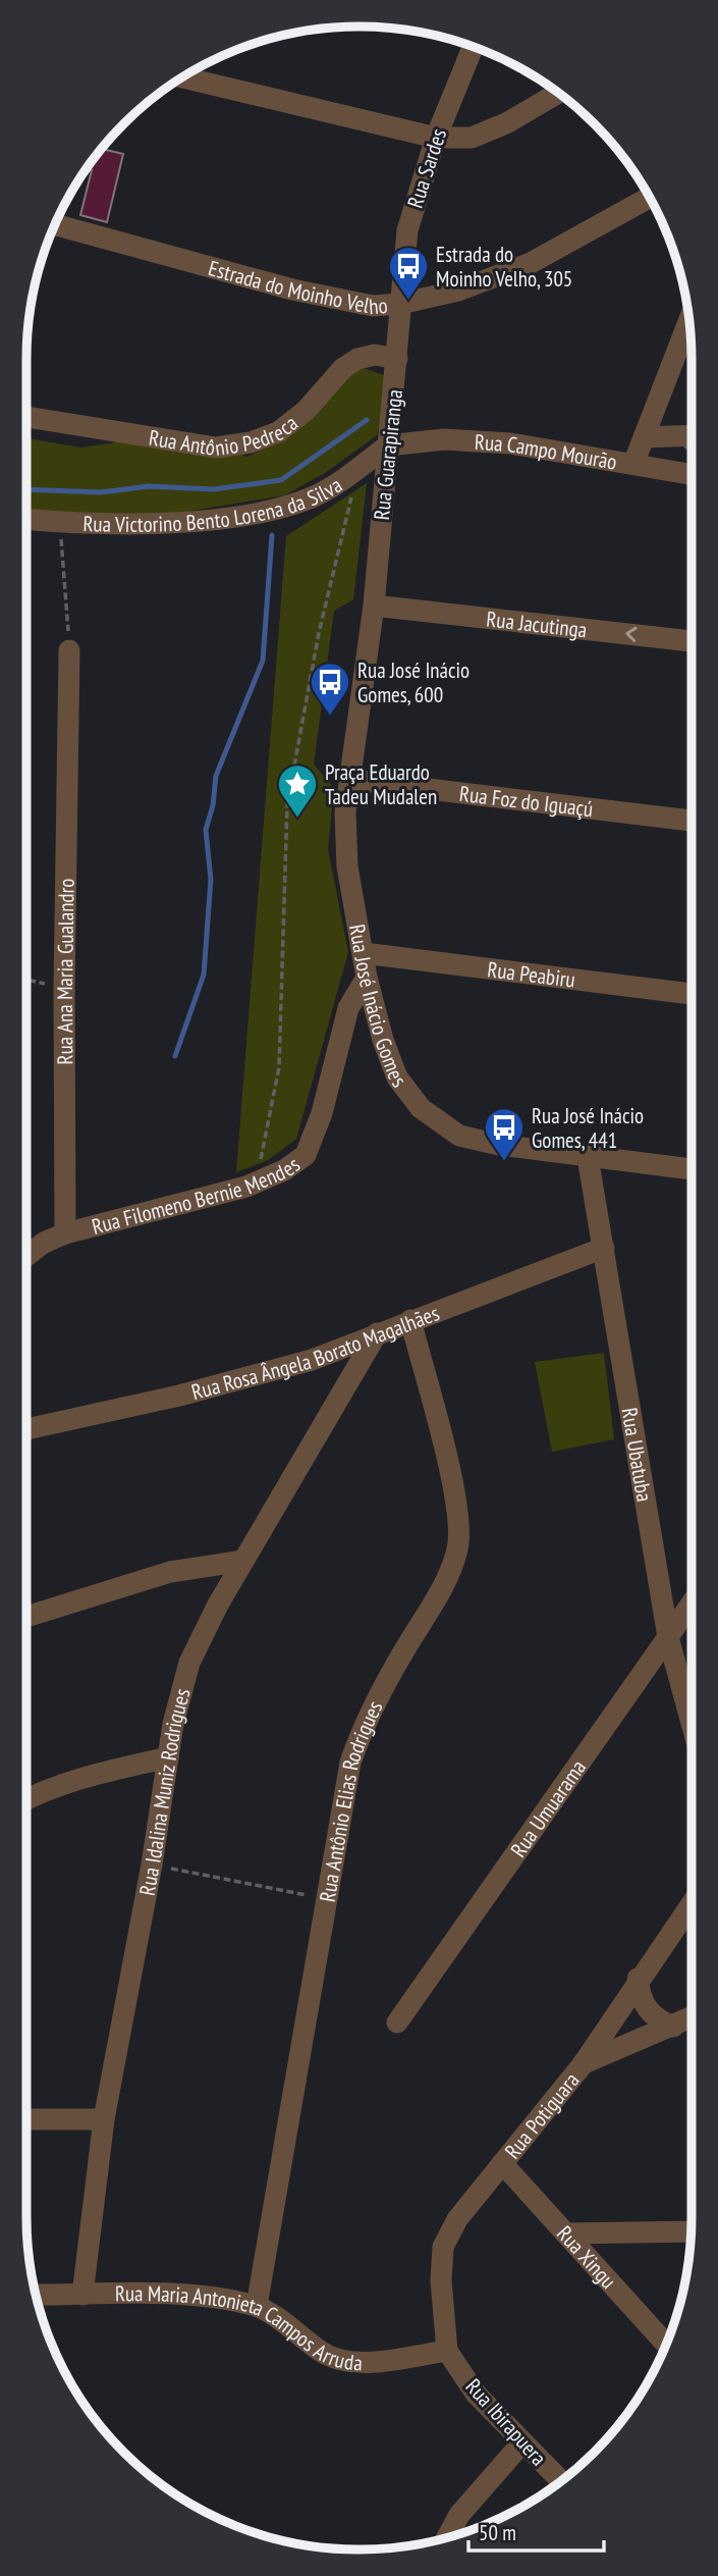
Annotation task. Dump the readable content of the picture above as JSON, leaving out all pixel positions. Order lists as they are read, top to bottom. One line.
{"streets":{"street":["Rua Sardes","Estrada do Moinho Velho","Rua Antônio Pedreca","Rua Campo Mourão","Rua Guarapiranga","Rua Victorino Bento Lorena da Silva","Rua Jacutinga","Rua Foz do Iguaçú","Rua Ana Maria Gualandro","Rua Peabiru","Rua José Inácio Gomes","Rua Filomeno Bernie Mendes","Rua Rosa Ângela Borato Magalhães","Rua Ubatuba","Rua Idalina Muniz Rodrigues","Rua Antônio Elias Rodrigues","Rua Umuarama","Rua Potiguara","Rua Xingu","Rua Maria Antonieta Campos Arruda","Rua Ibirapuera"]},"crossings":[["Rua Sardes","Estrada do Moinho Velho"],["Rua Sardes","Rua Guarapiranga"],["Estrada do Moinho Velho","Rua Guarapiranga"],["Rua Antônio Pedreca","Rua Guarapiranga"],["Rua Campo Mourão","Rua Guarapiranga"],["Rua Campo Mourão","Rua Victorino Bento Lorena da Silva"],["Rua Guarapiranga","Rua Victorino Bento Lorena da Silva"],["Rua Guarapiranga","Rua Jacutinga"],["Rua Guarapiranga","Rua José Inácio Gomes"],["Rua Jacutinga","Rua José Inácio Gomes"],["Rua Foz do Iguaçú","Rua José Inácio Gomes"],["Rua Ana Maria Gualandro","Rua Filomeno Bernie Mendes"],["Rua Peabiru","Rua José Inácio Gomes"],["Rua José Inácio Gomes","Rua Filomeno Bernie Mendes"],["Rua José Inácio Gomes","Rua Ubatuba"],["Rua Rosa Ângela Borato Magalhães","Rua Ubatuba"],["Rua Rosa Ângela Borato Magalhães","Rua Idalina Muniz Rodrigues"],["Rua Rosa Ângela Borato Magalhães","Rua Antônio Elias Rodrigues"],["Rua Ubatuba","Rua Umuarama"],["Rua Idalina Muniz Rodrigues","Rua Maria Antonieta Campos Arruda"],["Rua Antônio Elias Rodrigues","Rua Maria Antonieta Campos Arruda"],["Rua Potiguara","Rua Xingu"],["Rua Potiguara","Rua Maria Antonieta Campos Arruda"],["Rua Potiguara","Rua Ibirapuera"],["Rua Maria Antonieta Campos Arruda","Rua Ibirapuera"]],"one_way":["Rua Jacutinga"],"places":{"bus stop":["Estrada do Moinho Velho, 305","Rua José Inácio Gomes, 600","Rua José Inácio Gomes, 441"],"place":["Praça Eduardo Tadeu Mudalen"]},"scale_bar":"50 m"}
